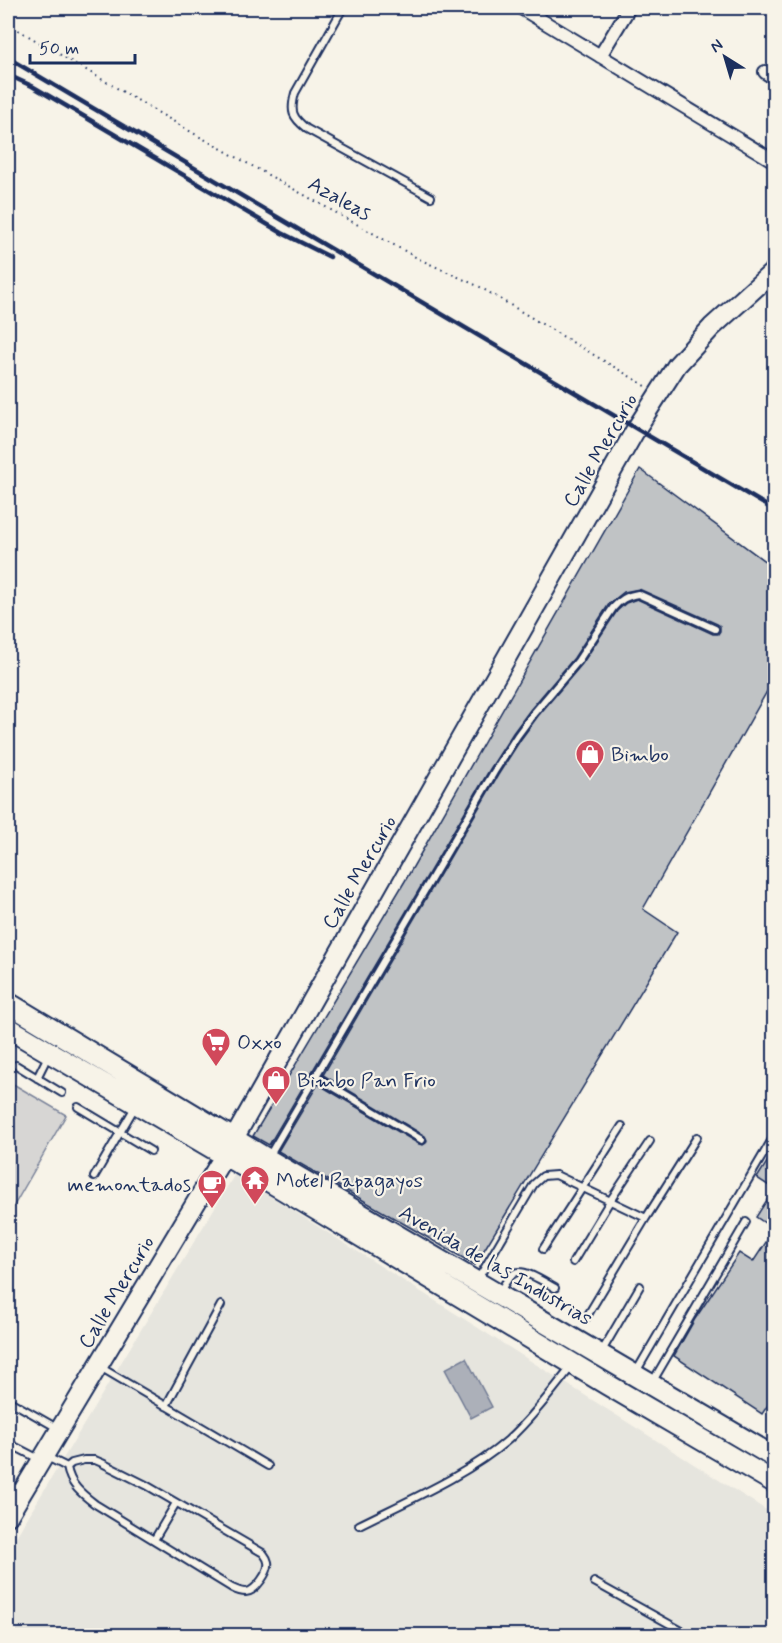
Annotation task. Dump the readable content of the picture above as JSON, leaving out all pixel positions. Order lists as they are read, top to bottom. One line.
{"streets":{"main road":["Calle Mercurio","Avenida de las Industrias"],"path":["Azaleas"]},"crossings":[["Azaleas","Calle Mercurio"],["Calle Mercurio","Avenida de las Industrias"]],"places":{"shop":["Bimbo","Bimbo Pan Frio"],"supermarket":["Oxxo"],"temple":["Motel Papagayos"],"cafe":["memontados"]},"scale_bar":"50 m","north":"top left"}
